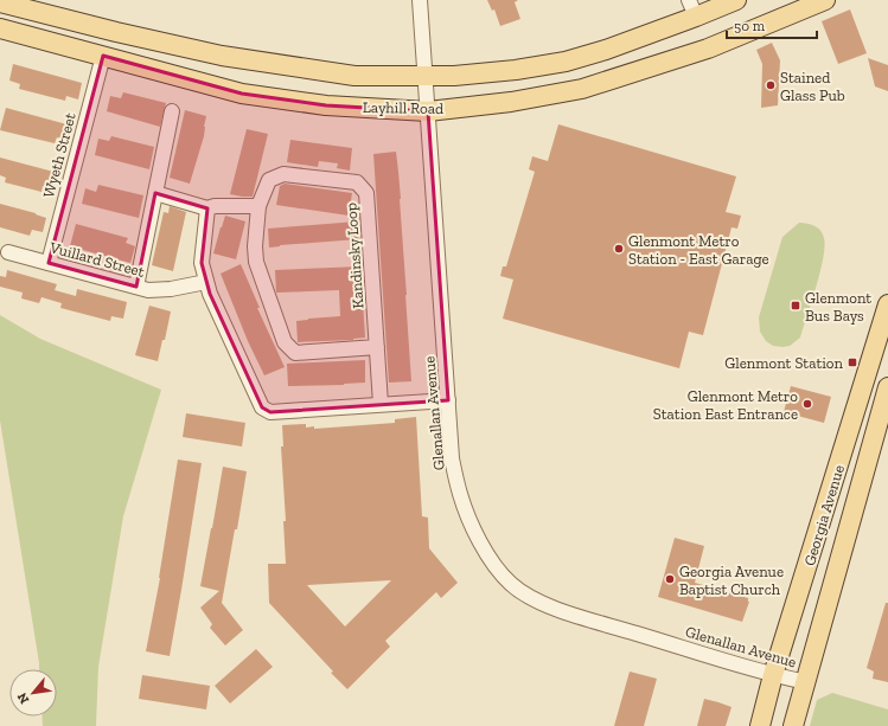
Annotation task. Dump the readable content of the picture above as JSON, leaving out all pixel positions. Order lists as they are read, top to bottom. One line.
{"streets":{"main road":["Layhill Road","Georgia Avenue"],"street":["Wyeth Street","Kandinsky Loop","Vuillard Street","Glenallan Avenue"]},"crossings":[["Layhill Road","Wyeth Street"],["Layhill Road","Glenallan Avenue"],["Wyeth Street","Vuillard Street"],["Glenallan Avenue","Georgia Avenue"]],"places":{"other":["Stained Glass Pub","Glenmont Metro Station - East Garage","Glenmont Metro Station East Entrance","Georgia Avenue Baptist Church"],"transit":["Glenmont Bus Bays","Glenmont Station"]},"scale_bar":"50 m","north":"bottom left"}
